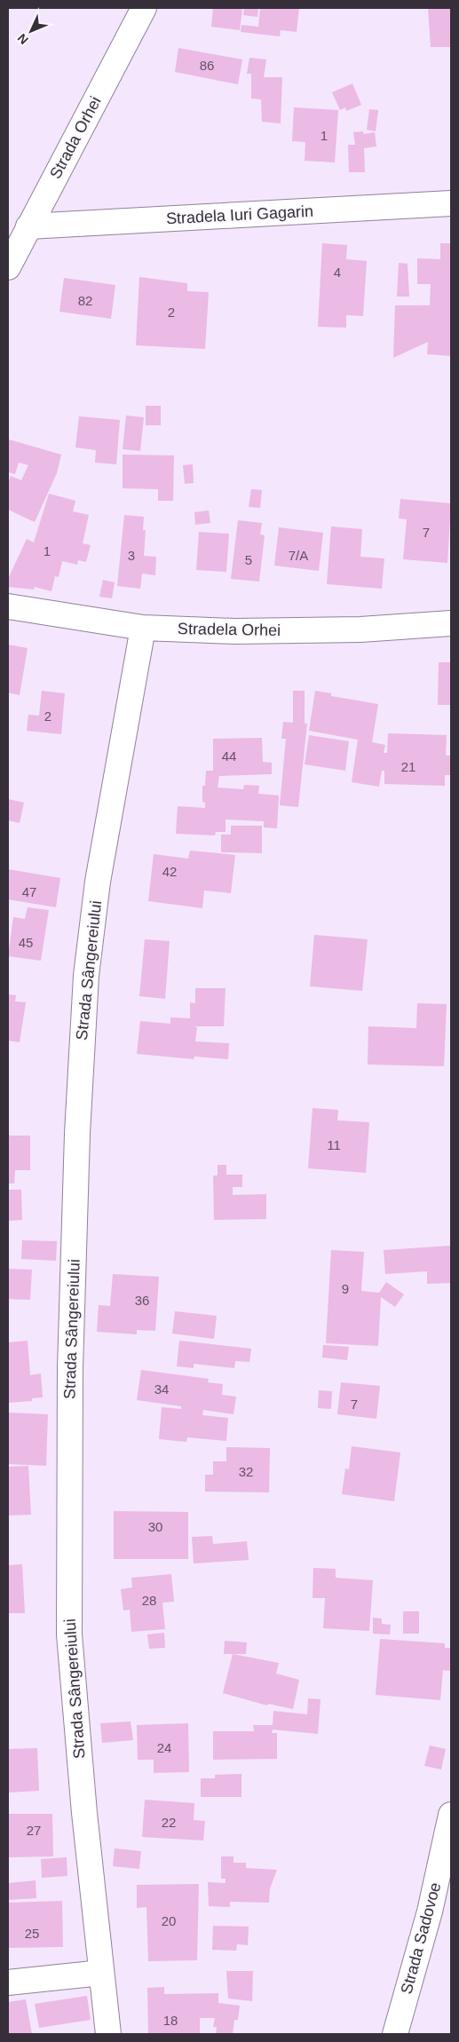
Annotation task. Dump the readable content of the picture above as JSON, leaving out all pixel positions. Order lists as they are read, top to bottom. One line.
{"streets":{"street":["Strada Orhei","Stradela Iuri Gagarin","Stradela Orhei","Strada Sângereiului","Strada Sadovoe"]},"crossings":[["Strada Orhei","Stradela Iuri Gagarin"],["Stradela Orhei","Strada Sângereiului"]],"house_numbers":["86","1","4","82","2","7","1","3","7/A","5","2","44","21","42","47","45","11","9","36","34","7","32","30","28","24","22","27","20","25","18"],"north":"bottom left"}
